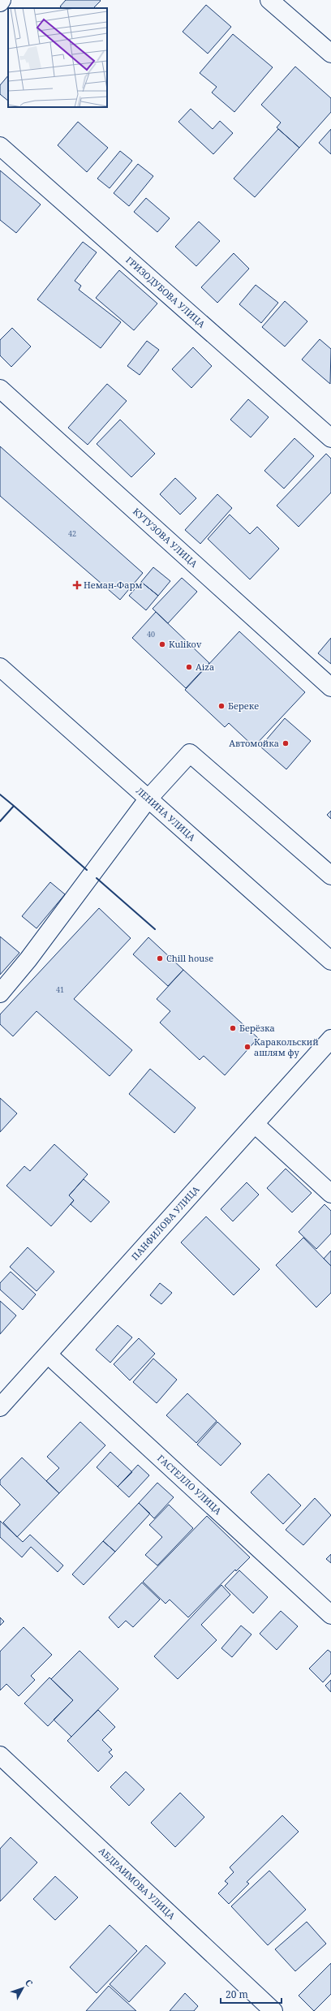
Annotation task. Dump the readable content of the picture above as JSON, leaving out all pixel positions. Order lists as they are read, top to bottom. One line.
{"streets":{"street":["ГРИЗОДУБОВА УЛИЦА","КУТУЗОВА УЛИЦА","ЛЕНИНА УЛИЦА","ПАНФИЛОВА УЛИЦА","ГАСТЕЛЛО УЛИЦА","АБДРАИМОВА УЛИЦА"]},"crossings":[["ПАНФИЛОВА УЛИЦА","ГАСТЕЛЛО УЛИЦА"]],"places":{"health":["Неман-Фарм"],"other":["Kulikov","Aiza","Береке","Автомойка","Chill house","Берёзка","Каракольский ашлям фу"]},"house_numbers":["42","40","41"],"scale_bar":"20 m","north":"top right"}
